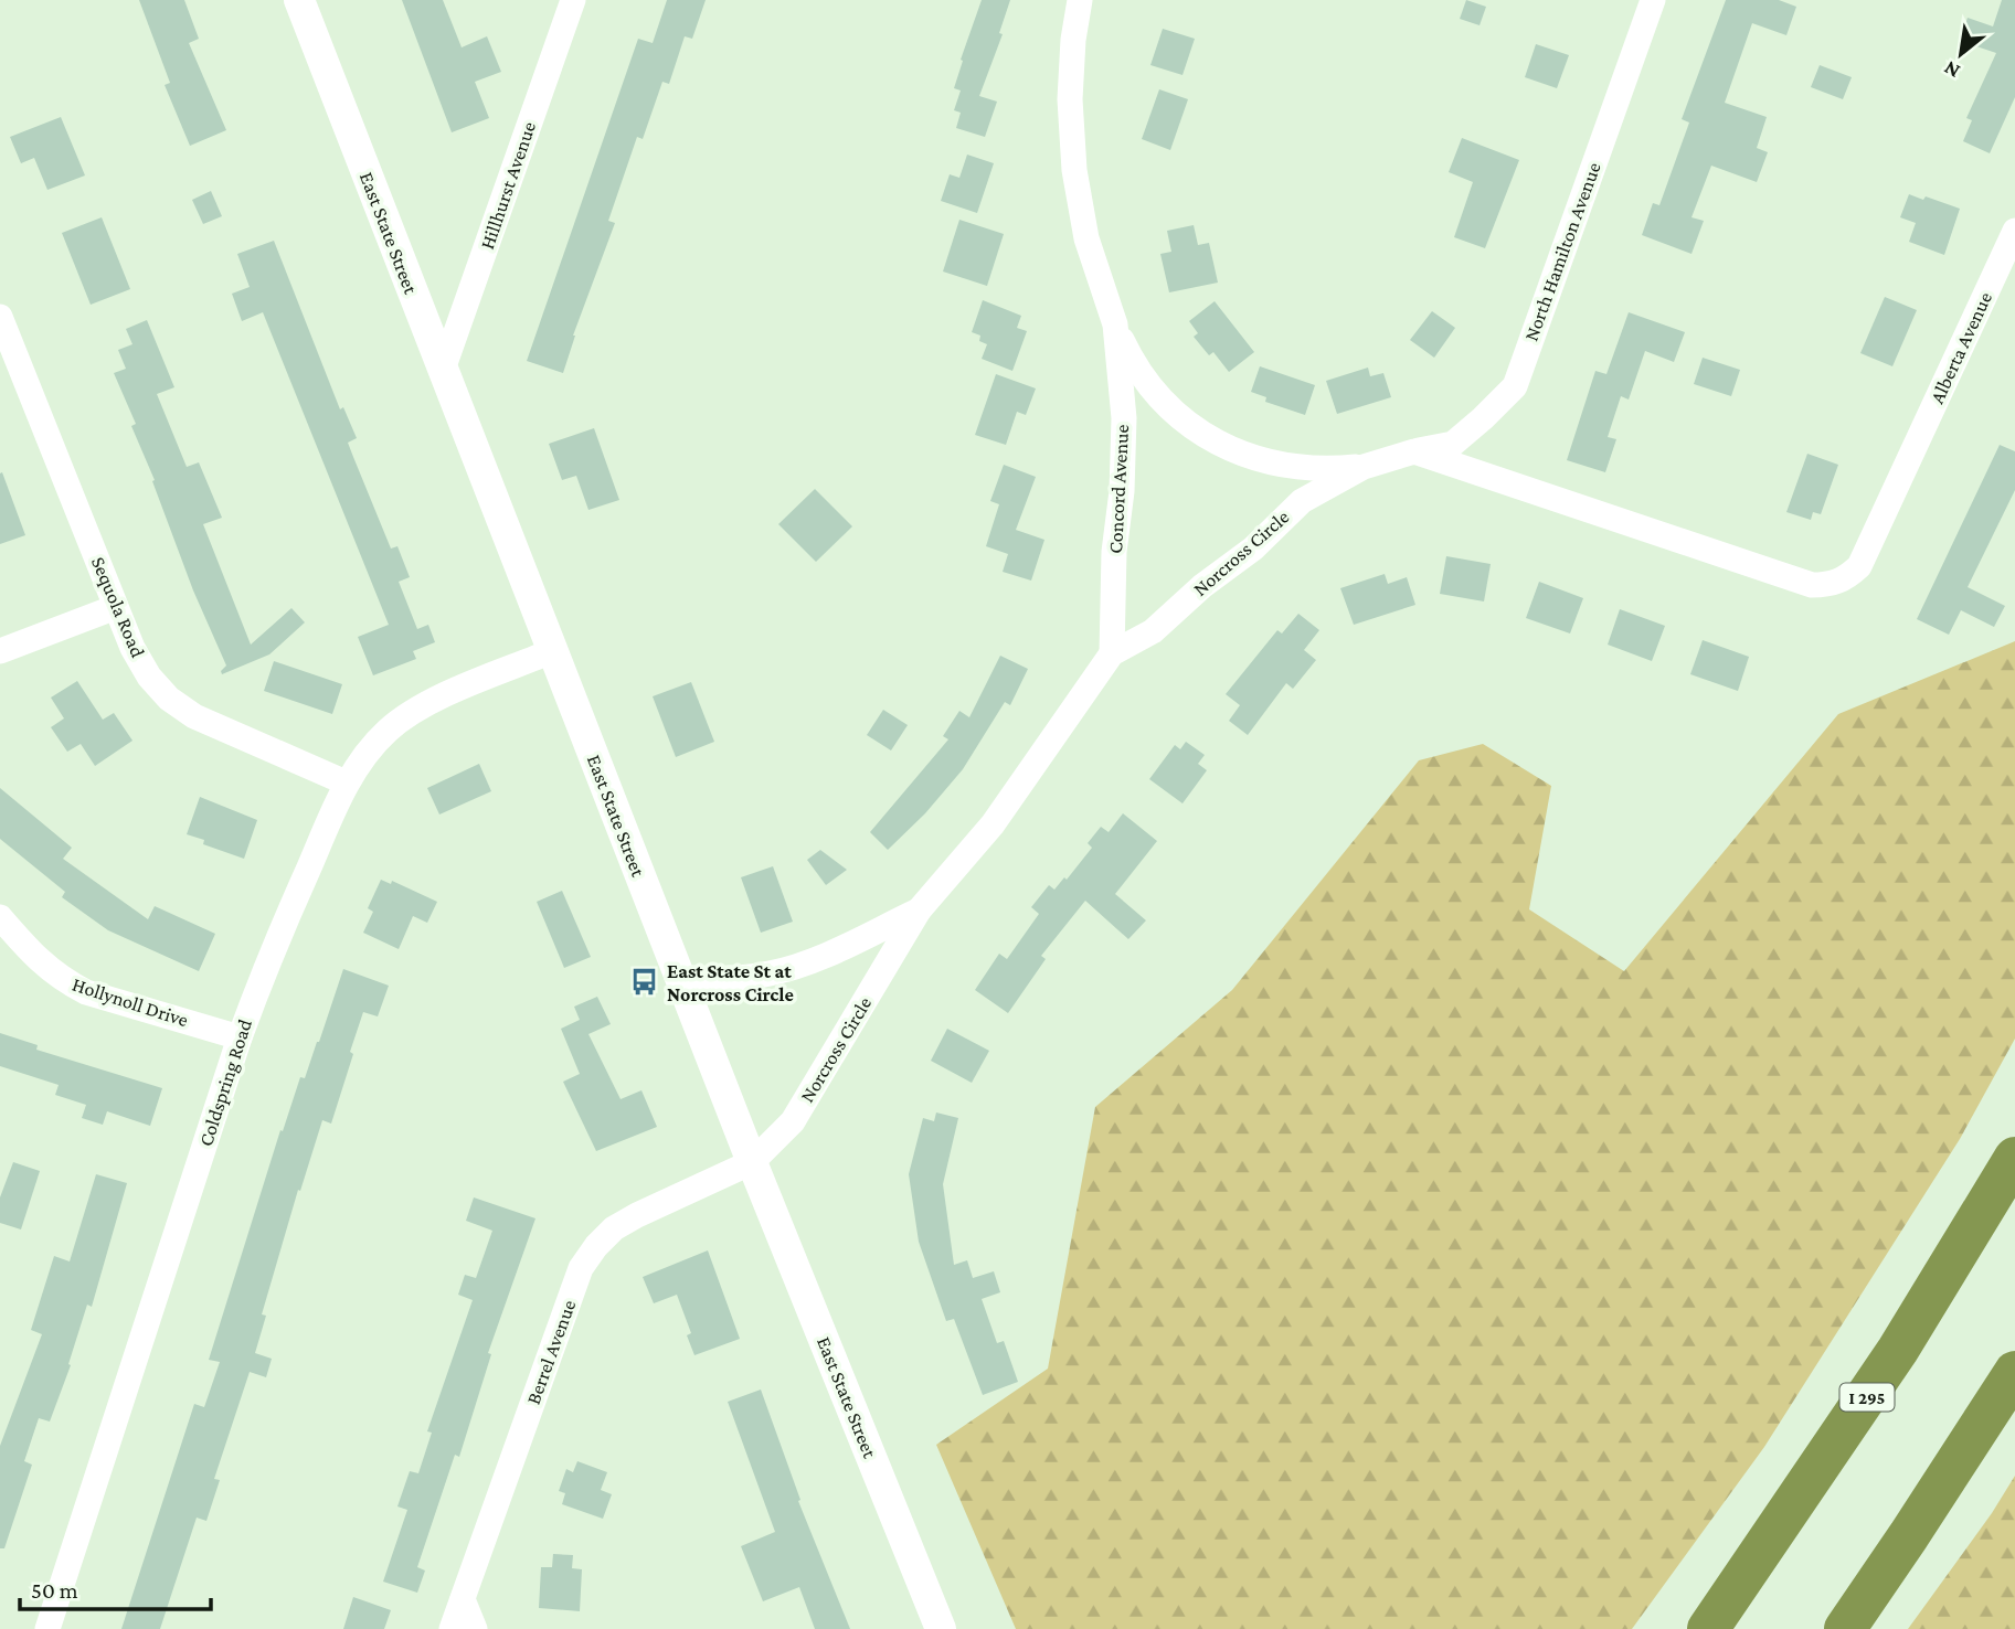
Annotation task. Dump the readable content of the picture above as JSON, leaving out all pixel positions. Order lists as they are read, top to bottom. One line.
{"streets":{"highway":["I 295"],"street":["Hillhurst Avenue","East State Street","North Hamilton Avenue","Alberta Avenue","Concord Avenue","Norcross Circle","Sequola Road","Hollynoll Drive","Coldspring Road","Berrel Avenue"]},"crossings":[["Hillhurst Avenue","East State Street"],["East State Street","Norcross Circle"],["East State Street","Coldspring Road"],["East State Street","Berrel Avenue"],["North Hamilton Avenue","Alberta Avenue"],["North Hamilton Avenue","Norcross Circle"],["Alberta Avenue","Norcross Circle"],["Concord Avenue","Norcross Circle"],["Norcross Circle","Berrel Avenue"],["Sequola Road","Coldspring Road"],["Hollynoll Drive","Coldspring Road"]],"places":{"bus stop":["East State St at Norcross Circle"]},"scale_bar":"50 m","north":"bottom left"}
